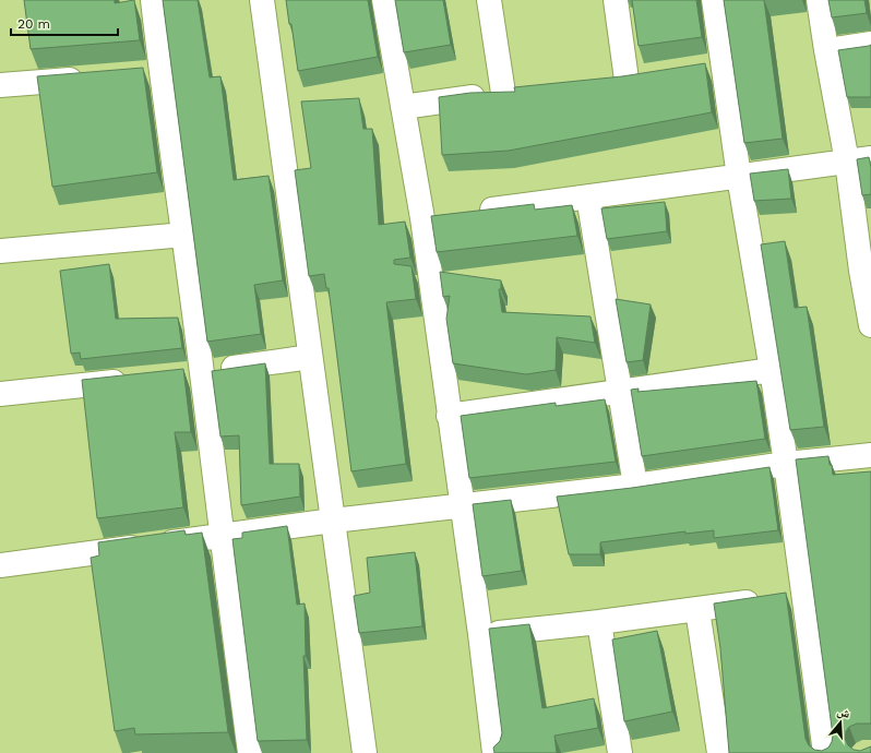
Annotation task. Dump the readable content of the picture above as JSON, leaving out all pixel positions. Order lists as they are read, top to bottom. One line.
{"scale_bar":"20 m","north":"top"}
